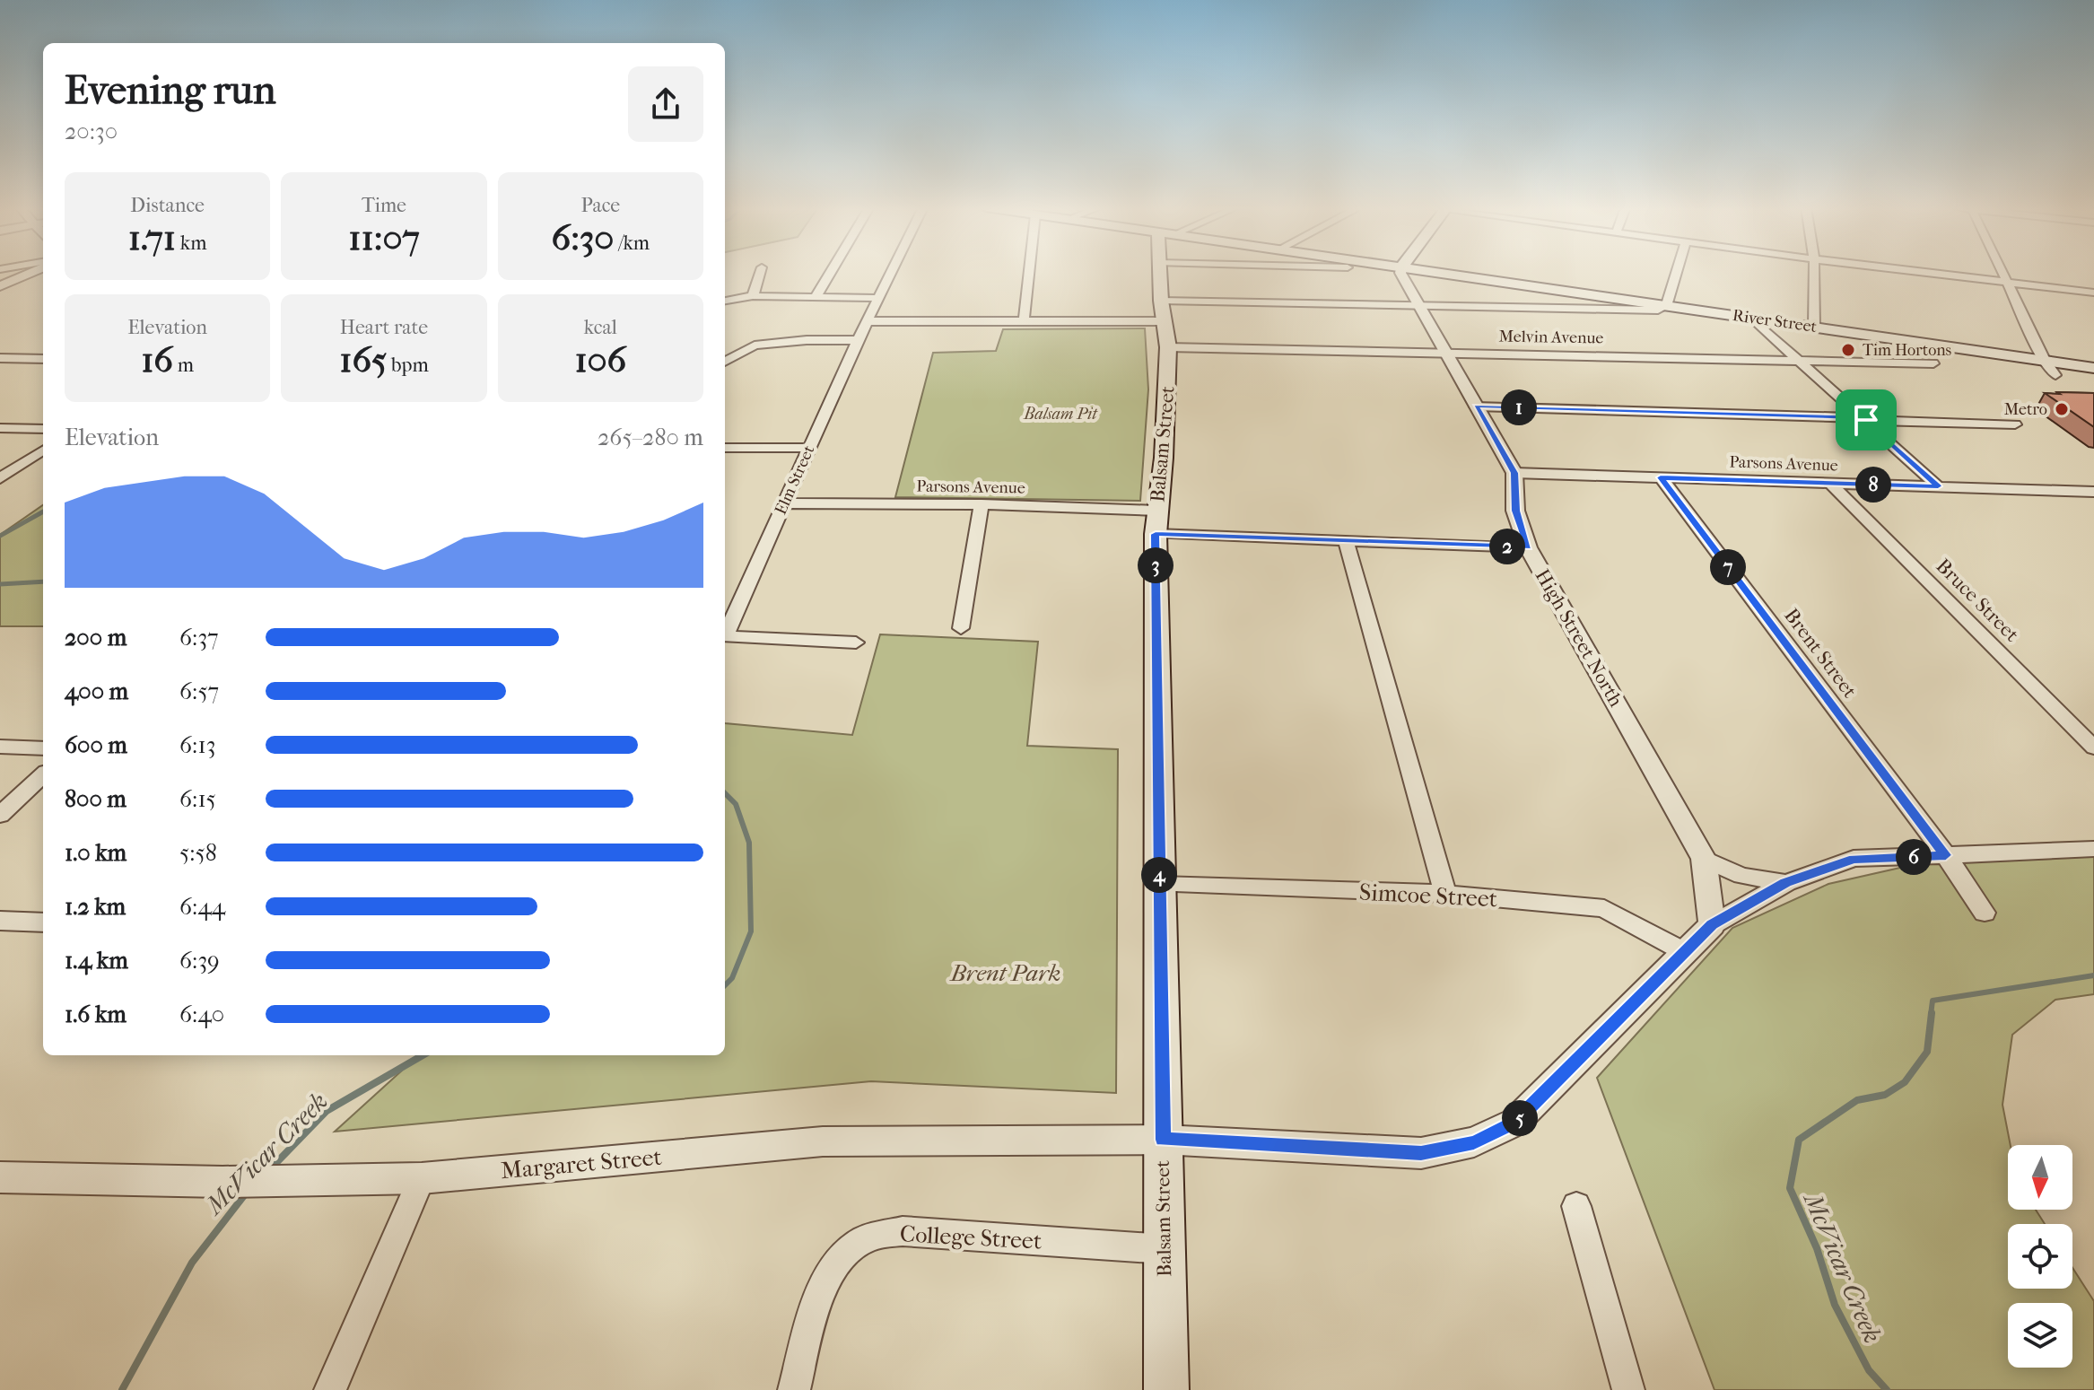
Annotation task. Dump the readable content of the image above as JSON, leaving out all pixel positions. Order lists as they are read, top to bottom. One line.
{"streets":{"main road":["River Street","Balsam Street"],"street":["Melvin Avenue","Parsons Avenue","Elm Street","Bruce Street","High Street North","Brent Street","Simcoe Street","Margaret Street","College Street"]},"crossings":[["Melvin Avenue","Balsam Street"],["Melvin Avenue","High Street North"],["Balsam Street","Parsons Avenue"],["Balsam Street","Simcoe Street"],["Balsam Street","Margaret Street"],["Balsam Street","College Street"],["Parsons Avenue","Elm Street"],["Parsons Avenue","Bruce Street"],["Parsons Avenue","High Street North"],["Parsons Avenue","Brent Street"],["High Street North","Margaret Street"],["Simcoe Street","Margaret Street"]],"water":["McVicar Creek"],"parks":["Balsam Pit","Brent Park"],"places":["Tim Hortons","Metro"],"north":"bottom","page":{"heading":["Evening run","20:30"],"stats":[["Distance","1.71 km"],["Time","11:07"],["Pace","6:30 /km"],["Elevation","16 m"],["Heart rate","165 bpm"],["kcal","106"]],"pins":["1","8","2","3","7","6","4","5"],"chart":["Elevation","265–280 m"],"list":[{"name":"200 m","note":"6:37"},{"name":"400 m","note":"6:57"},{"name":"600 m","note":"6:13"},{"name":"800 m","note":"6:15"},{"name":"1.0 km","note":"5:58"},{"name":"1.2 km","note":"6:44"},{"name":"1.4 km","note":"6:39"},{"name":"1.6 km","note":"6:40"}]}}
